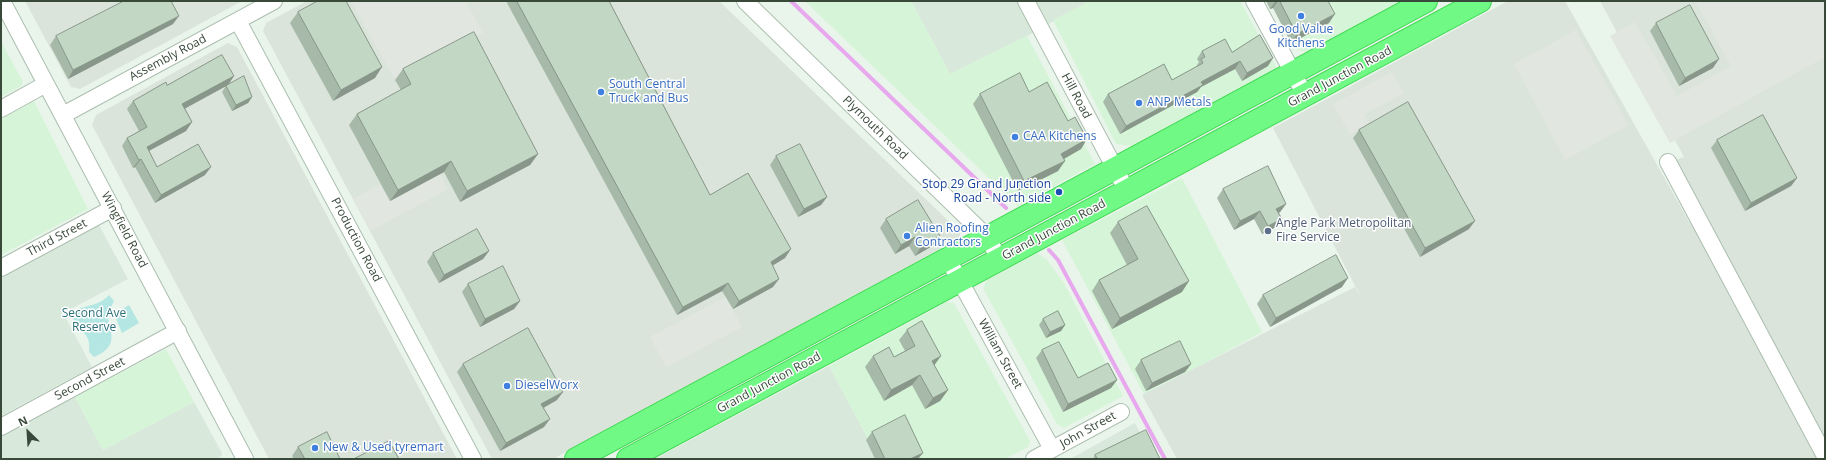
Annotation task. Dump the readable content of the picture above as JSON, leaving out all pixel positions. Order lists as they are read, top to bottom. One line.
{"streets":{"highway":["Grand Junction Road"],"street":["Assembly Road","Hill Road","Plymouth Road","Wingfield Road","Third Street","Production Road","William Street","Second Street","John Street"]},"crossings":[["Assembly Road","Wingfield Road"],["Assembly Road","Production Road"],["Grand Junction Road","Hill Road"],["Grand Junction Road","Plymouth Road"],["Grand Junction Road","William Street"],["Wingfield Road","Third Street"],["Wingfield Road","Second Street"],["William Street","John Street"]],"parks":["Second Ave Reserve"],"places":["Good Value Kitchens","South Central Truck and Bus","ANP Metals","CAA Kitchens","Stop 29 Grand Junction Road - North side","Angle Park Metropolitan Fire Service","Alien Roofing Contractors","DieselWorx","New & Used tyremart"],"north":"top left"}
